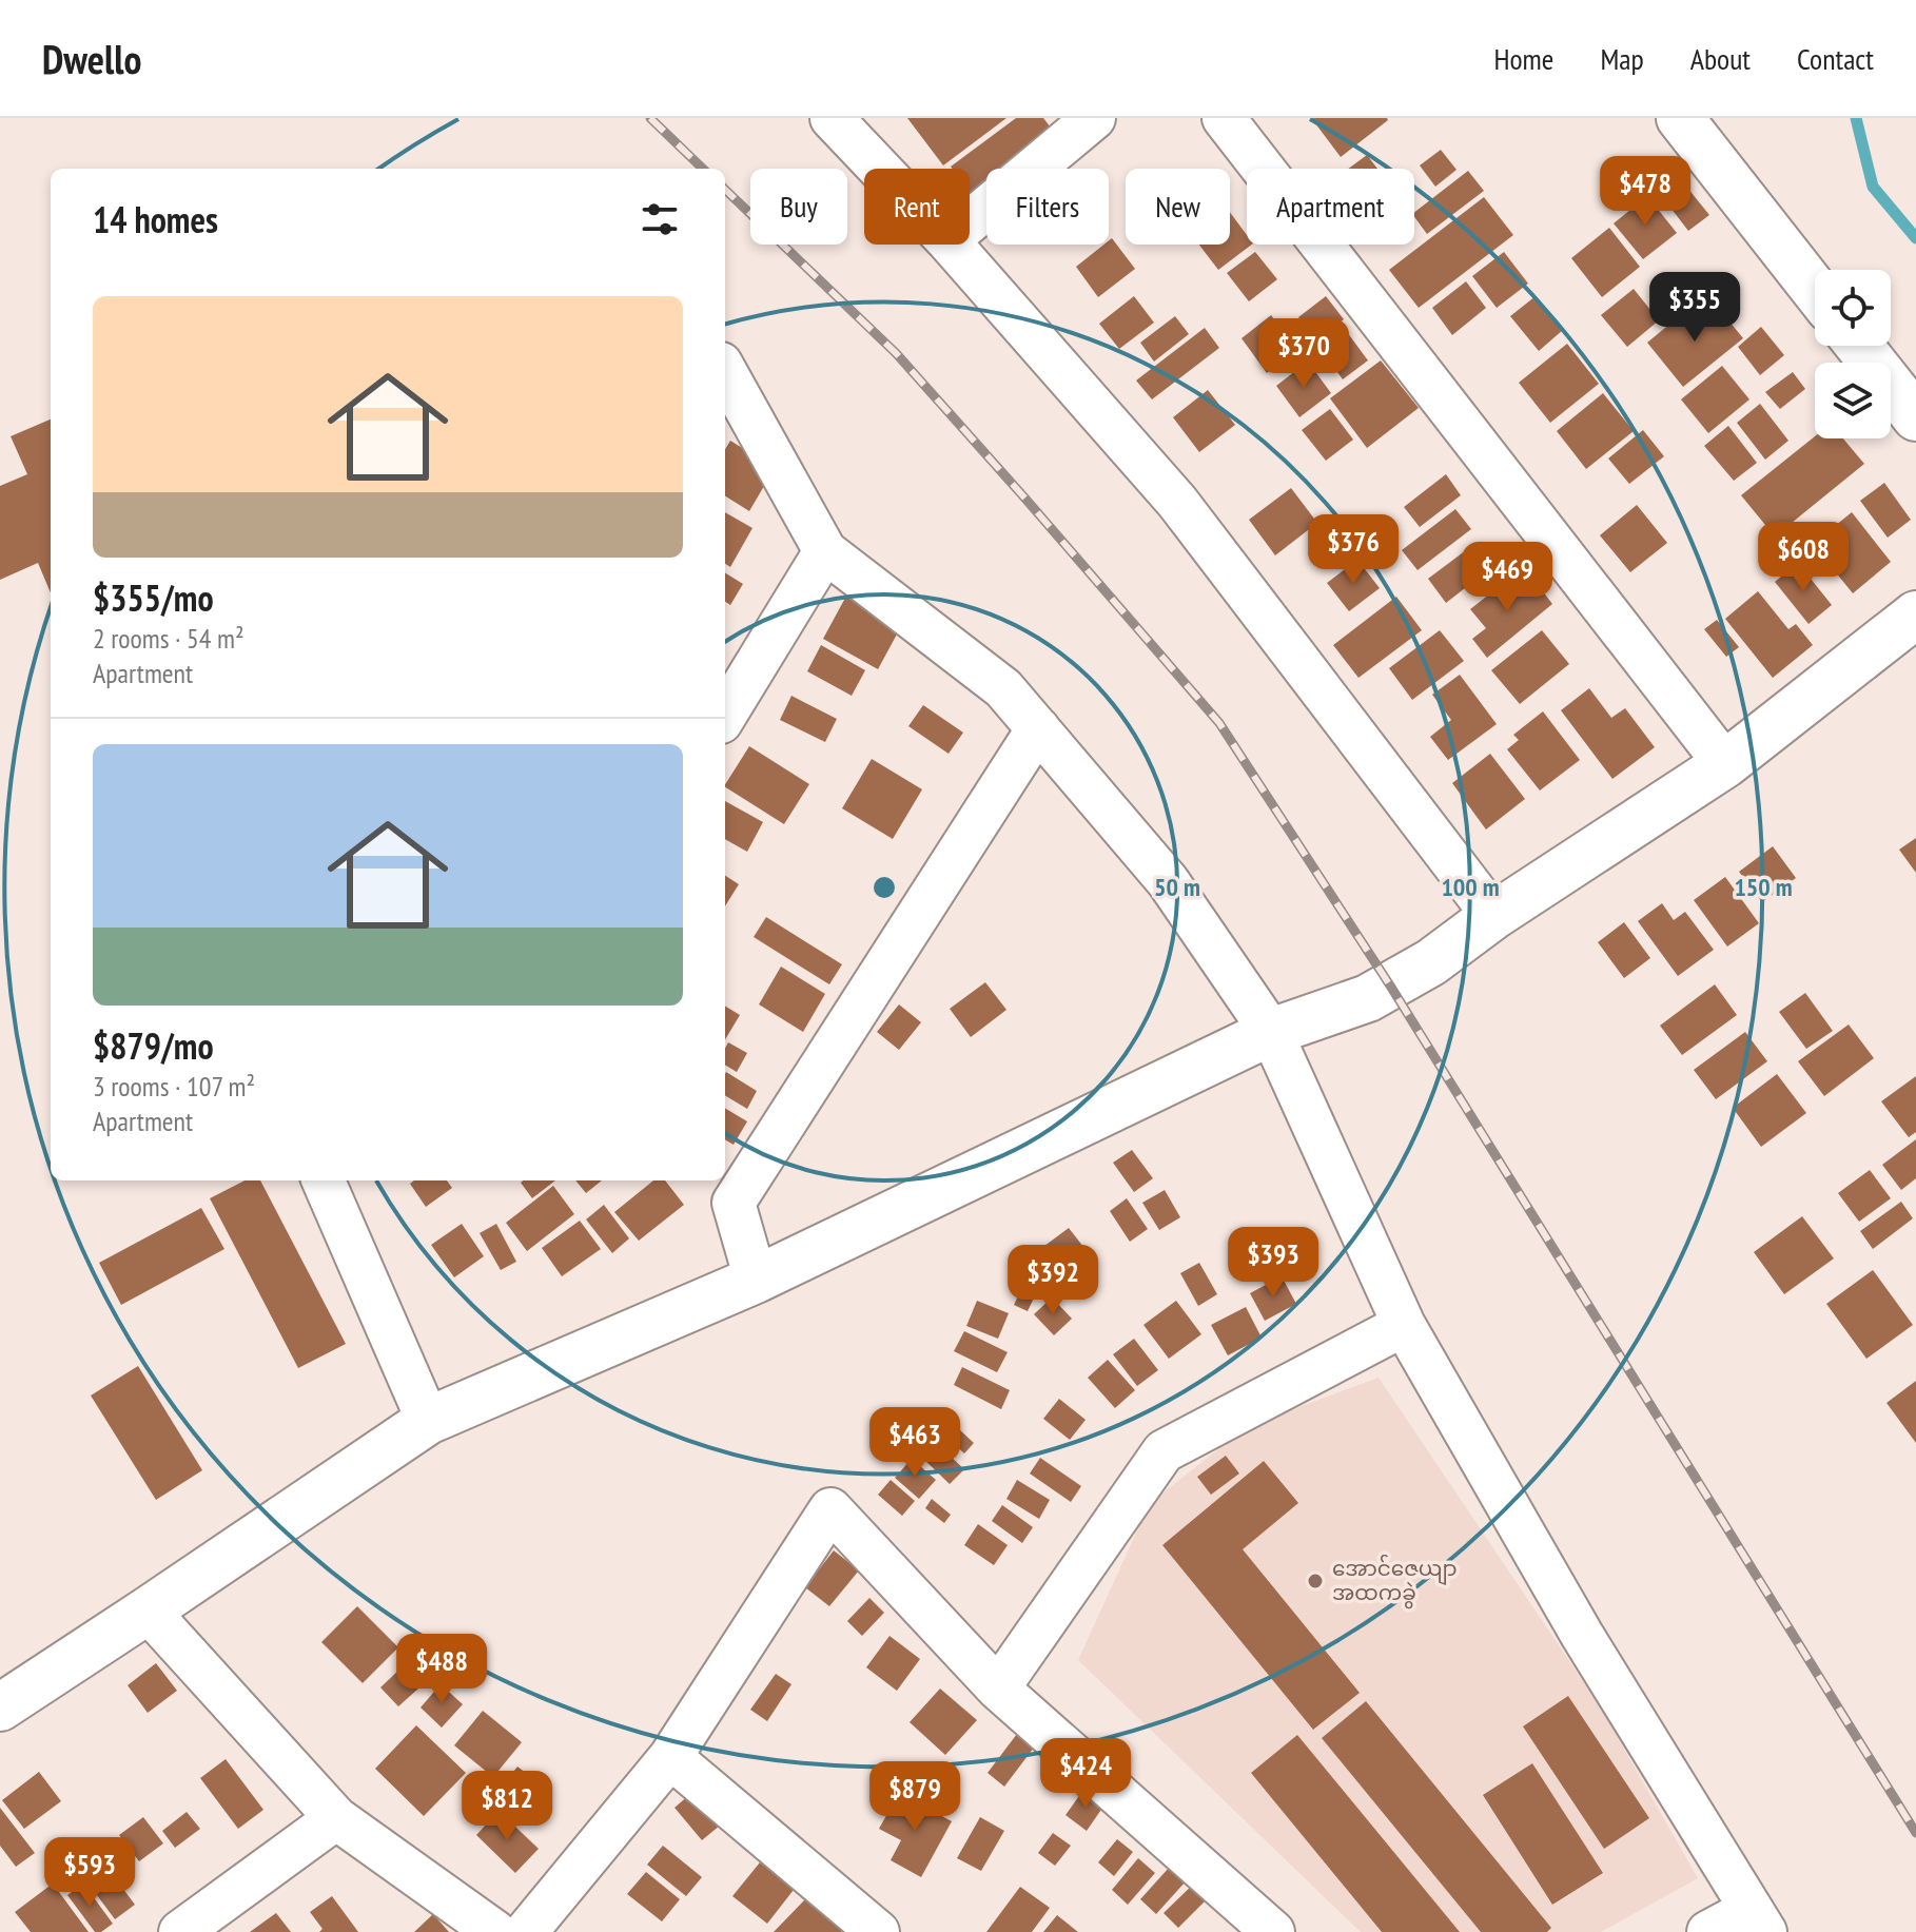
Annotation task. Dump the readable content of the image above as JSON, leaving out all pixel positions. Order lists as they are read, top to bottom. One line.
{"places":["အောင်ဇေယျာ အထကခွဲ"],"page":{"header":"Dwello","nav":["Home","Map","About","Contact"],"price":["$478","$355","$370","$376","$608","$469","$393","$392","$463","$488","$424","$879","$812","$593"],"chip":["Buy","Rent","Filters","New","Apartment"],"heading":"14 homes","list":[{"name":"$355/mo","note":"2 rooms · 54 m² · Apartment"},{"name":"$879/mo","note":"3 rooms · 107 m² · Apartment"}]},"rings":["50 m","100 m","150 m"]}
